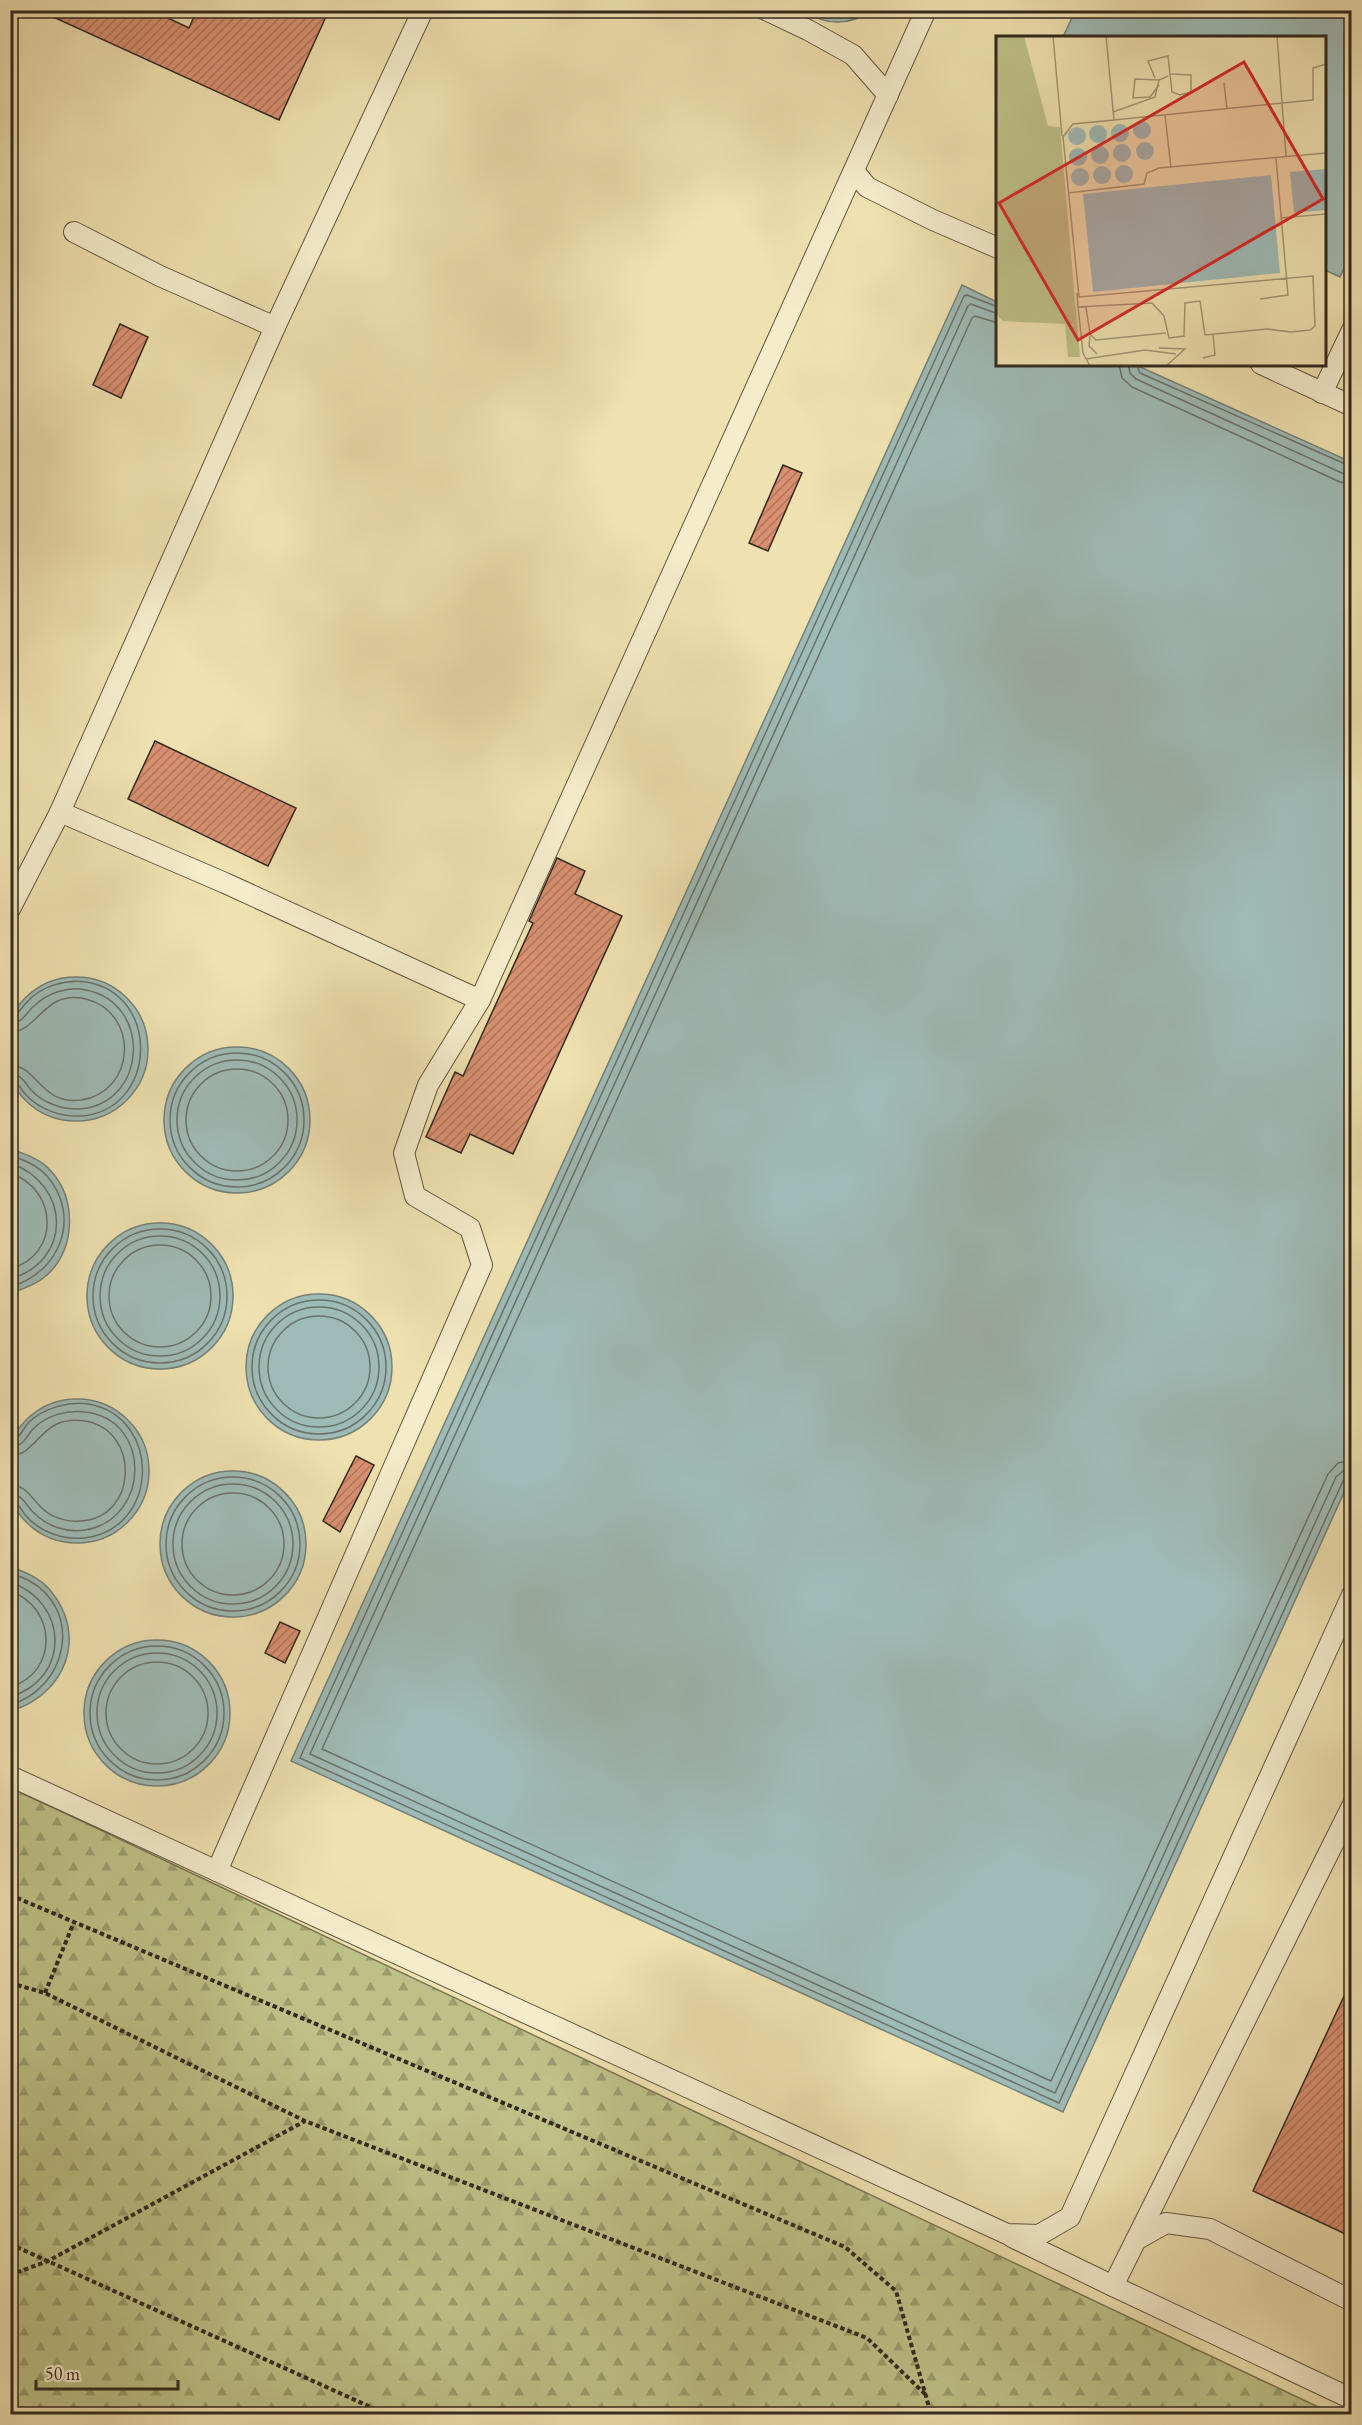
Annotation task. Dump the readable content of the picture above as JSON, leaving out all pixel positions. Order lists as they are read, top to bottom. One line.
{"scale_bar":"50 m"}
